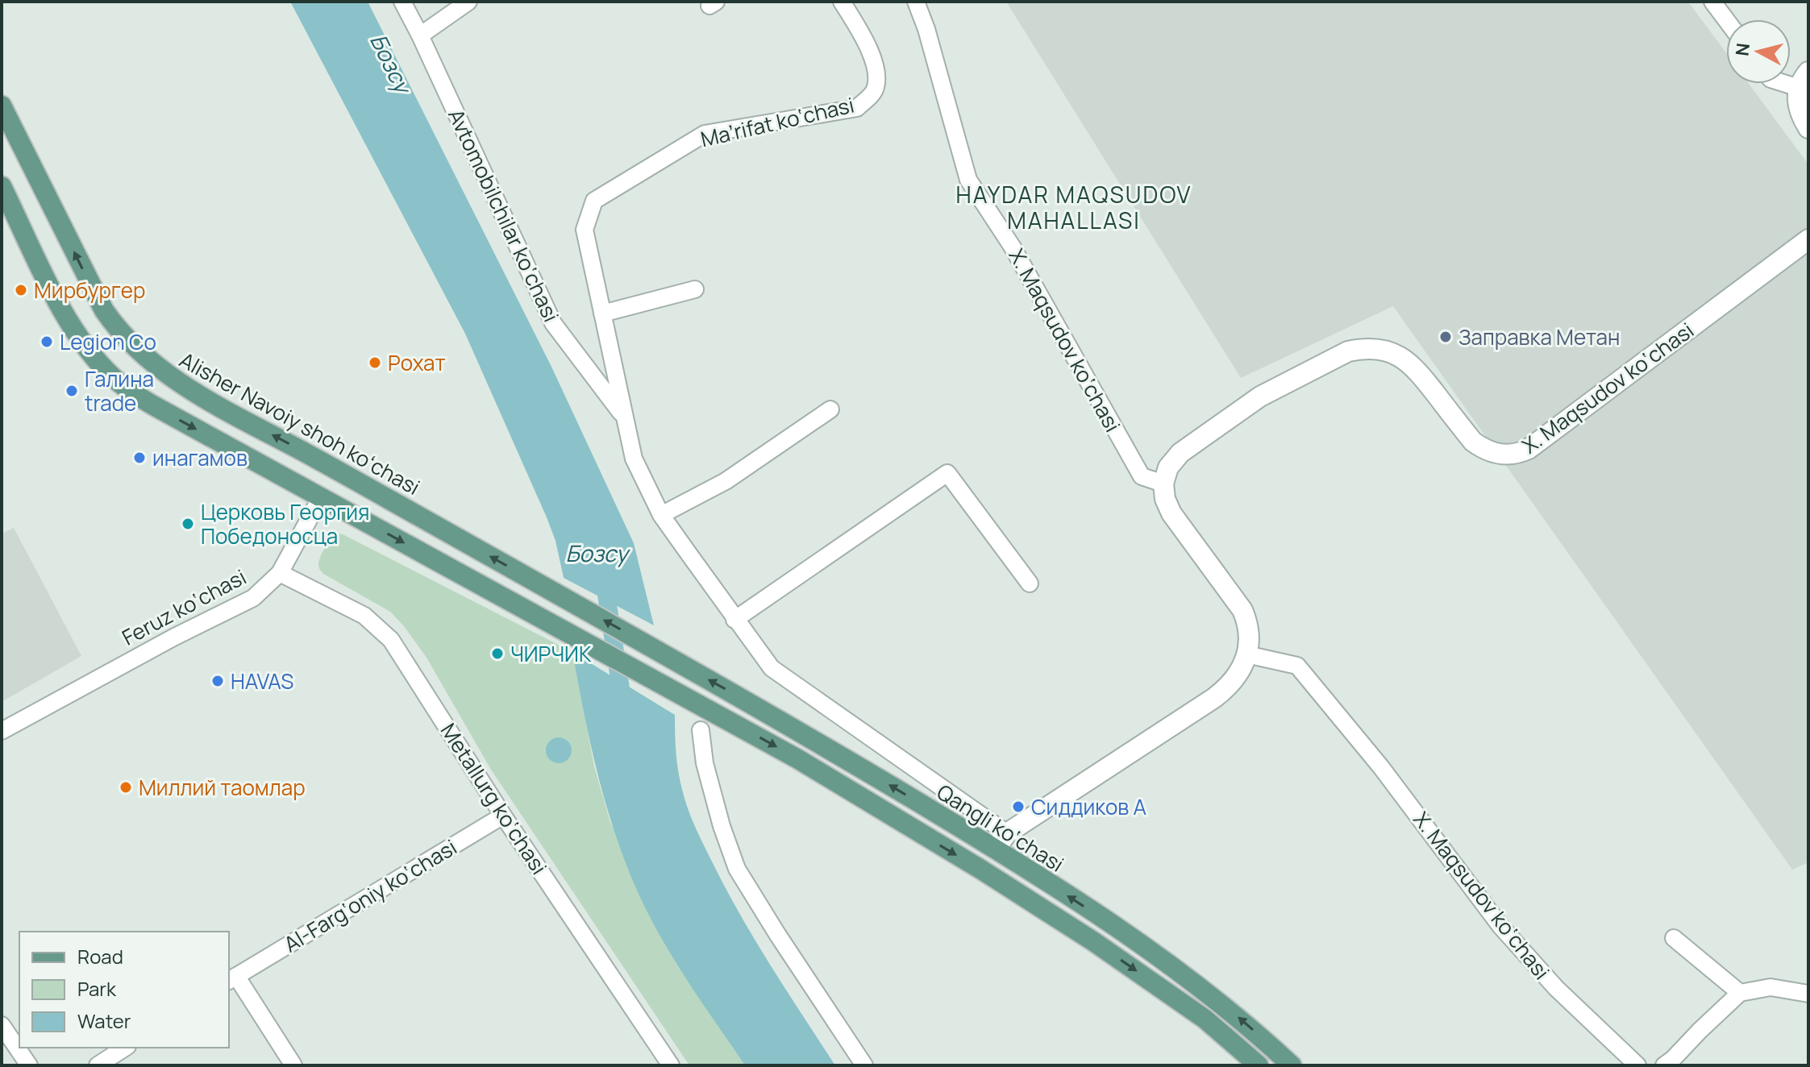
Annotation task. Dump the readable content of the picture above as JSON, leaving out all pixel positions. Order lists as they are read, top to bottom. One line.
{"streets":{"main road":["Alisher Navoiy shoh koʻchasi","Feruz ko‘chasi","Qangli ko‘chasi"],"street":["Maʼrifat ko‘chasi","Avtomobilchilar ko‘chasi","X. Maqsudov ko‘chasi","Metallurg ko‘chasi","Al-Farg‘oniy ko‘chasi"]},"crossings":[["Maʼrifat ko‘chasi","Avtomobilchilar ko‘chasi"],["Maʼrifat ko‘chasi","Qangli ko‘chasi"],["Alisher Navoiy shoh koʻchasi","Feruz ko‘chasi"],["Alisher Navoiy shoh koʻchasi","Qangli ko‘chasi"],["Feruz ko‘chasi","Metallurg ko‘chasi"],["Metallurg ko‘chasi","Al-Farg‘oniy ko‘chasi"]],"districts":["HAYDAR MAQSUDOV MAHALLASI"],"water":["Бозсу"],"places":["Мирбургер","Заправка Метан","Legion Co","Рохат","Галина trade","инагамов","Церковь Георгия Победоносца","ЧИРЧИК","HAVAS","Миллий таомлар","Сиддиков А"],"legend":["Road","Park","Water"],"north":"left"}
